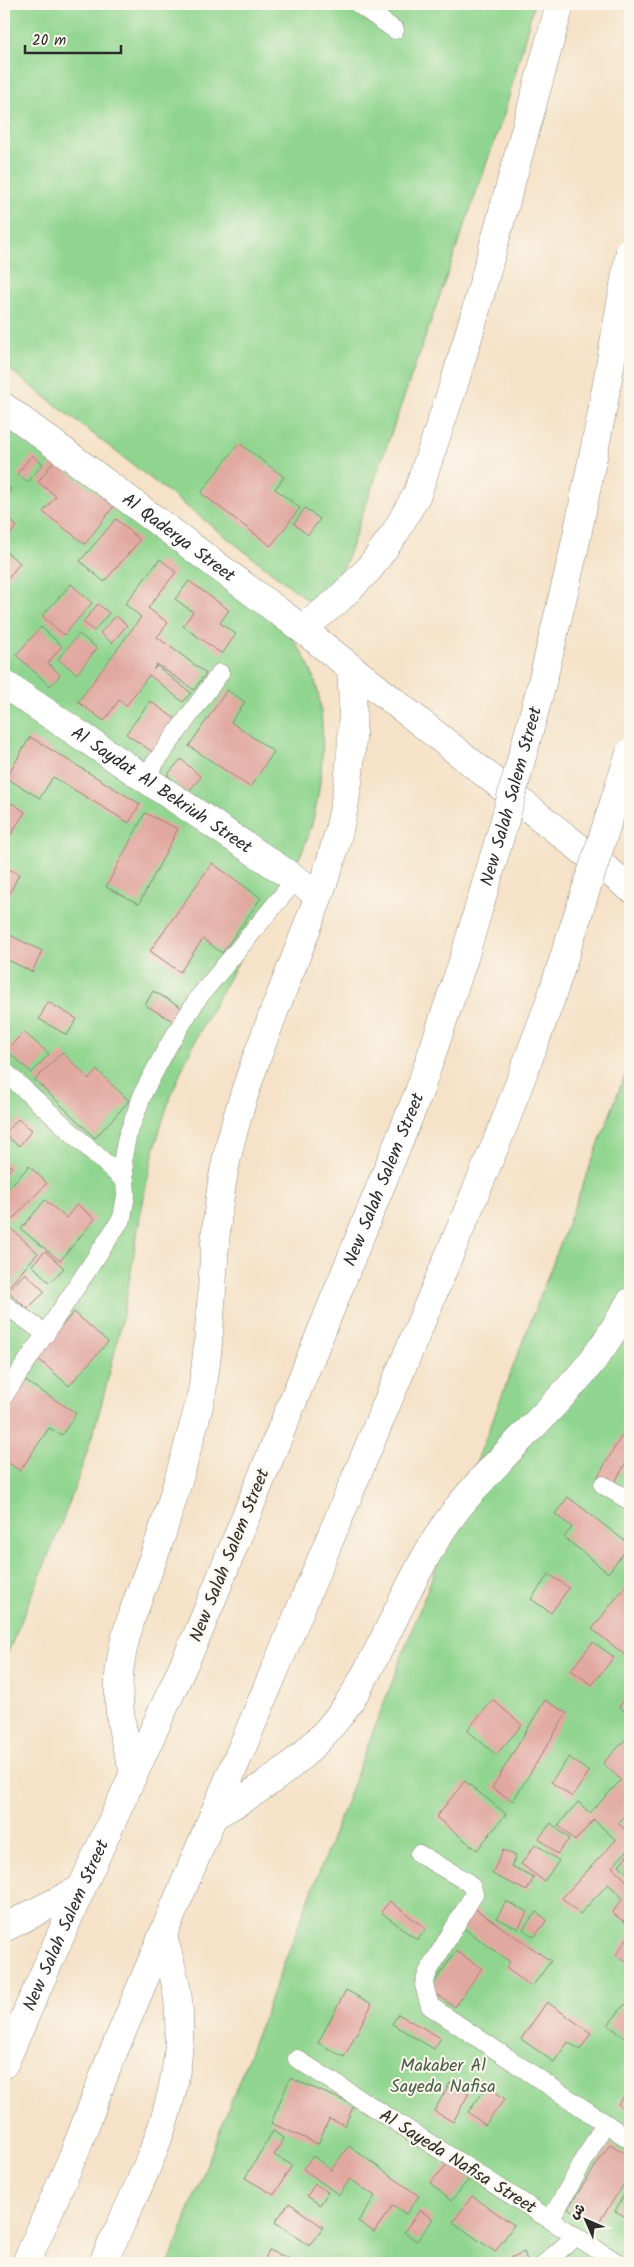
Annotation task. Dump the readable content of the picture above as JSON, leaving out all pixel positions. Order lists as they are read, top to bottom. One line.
{"streets":{"main road":["Al Qaderya Street","Al Saydat Al Bekriuh Street","New Salah Salem Street"],"lane":["Al Sayeda Nafisa Street"]},"parks":["Makaber Al Sayeda Nafisa"],"scale_bar":"20 m","north":"top left"}
